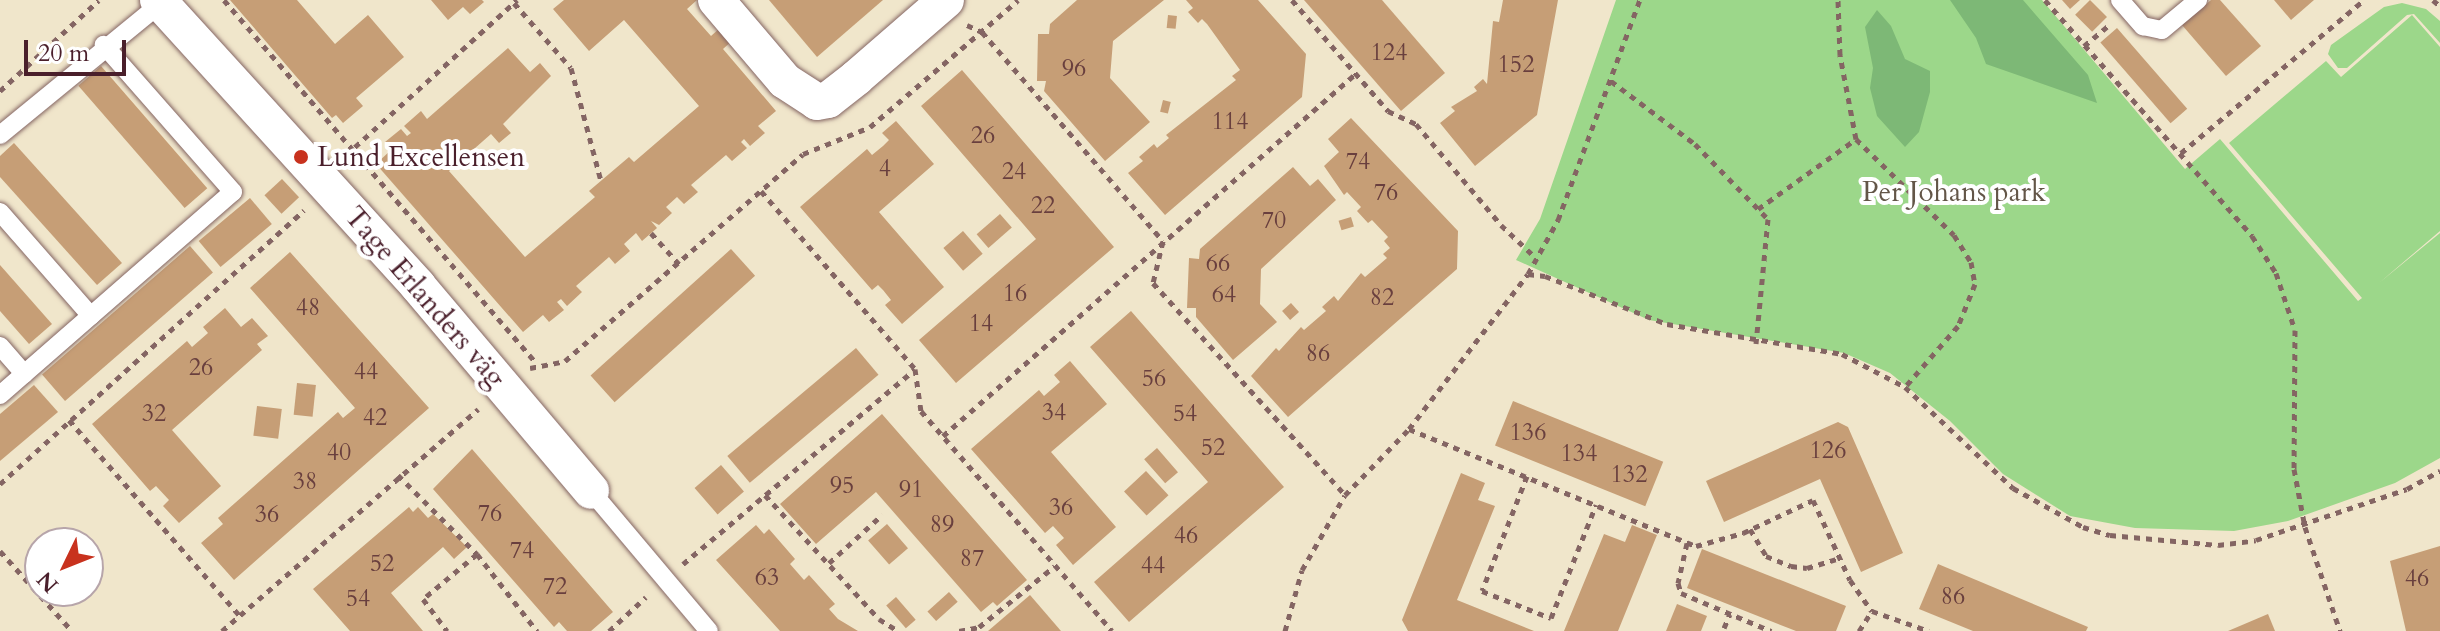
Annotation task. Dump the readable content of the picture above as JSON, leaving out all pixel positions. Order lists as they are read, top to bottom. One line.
{"streets":{"street":["Tage Erlanders väg"]},"parks":["Per Johans park"],"places":["Lund Excellensen"],"house_numbers":["124","152","96","114","26","74","4","24","76","22","70","66","16","64","82","48","14","86","26","44","56","34","32","54","42","136","52","126","40","134","132","38","95","91","36","76","36","89","46","74","87","52","44","63","46","72","86","54"],"scale_bar":"20 m","north":"bottom left"}
